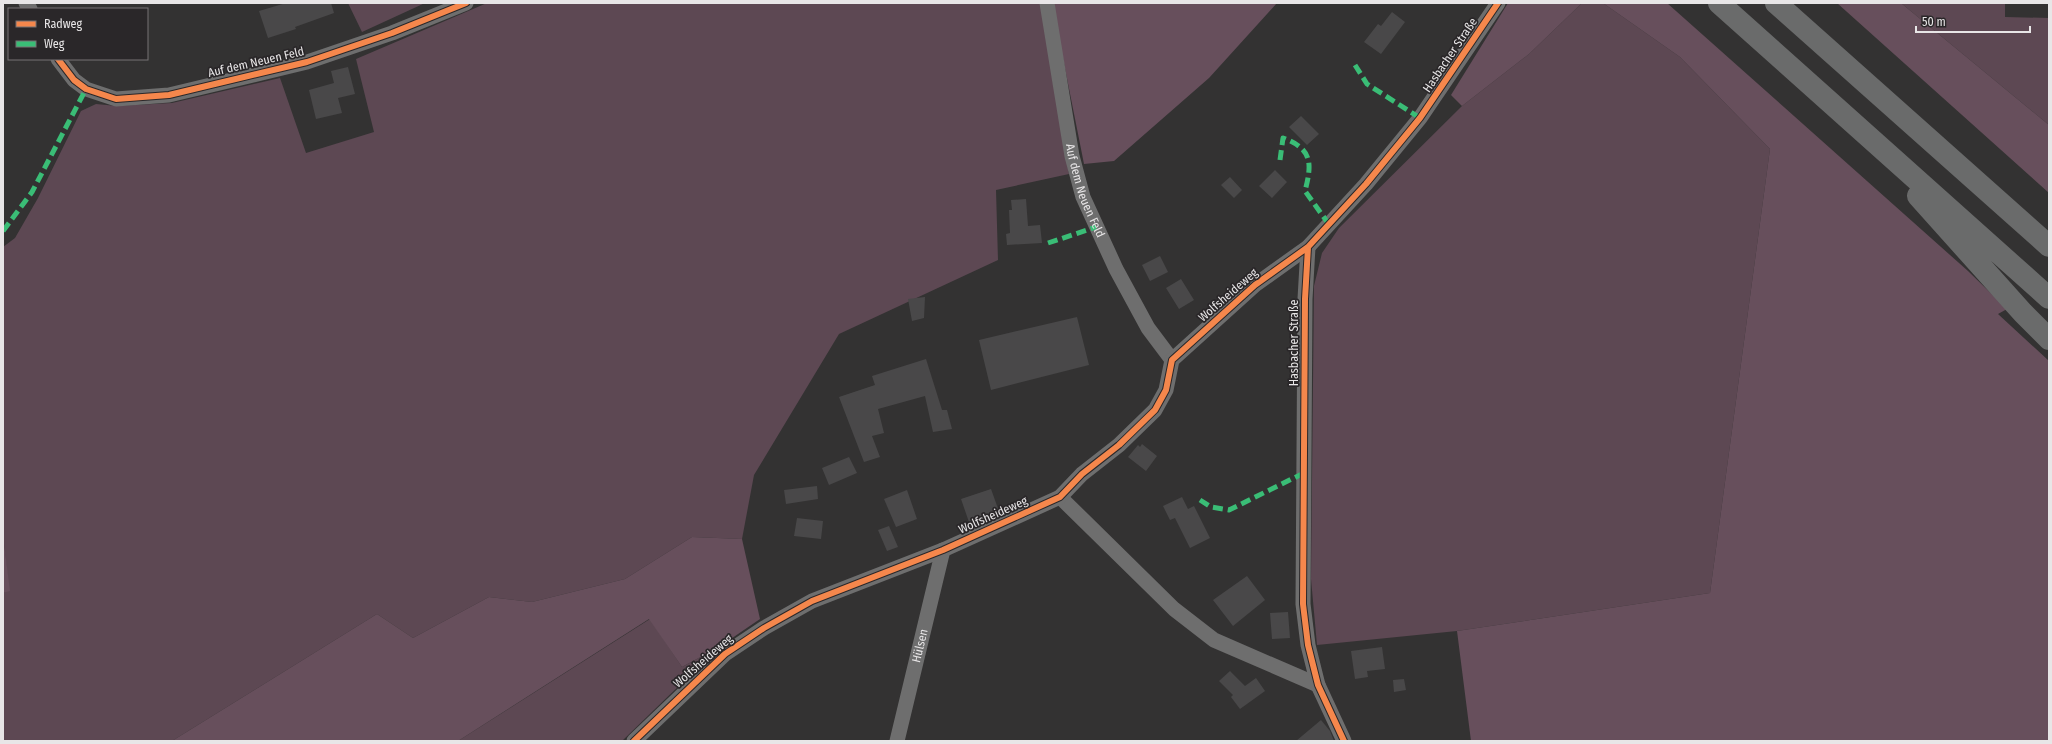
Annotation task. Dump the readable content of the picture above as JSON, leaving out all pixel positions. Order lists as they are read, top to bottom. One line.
{"streets":{"street":["Hasbacher Straße","Auf dem Neuen Feld","Wolfsheideweg","Hülsen"]},"crossings":[["Hasbacher Straße","Wolfsheideweg"],["Auf dem Neuen Feld","Wolfsheideweg"],["Wolfsheideweg","Hülsen"]],"legend":["Radweg","Weg"],"scale_bar":"50 m"}
